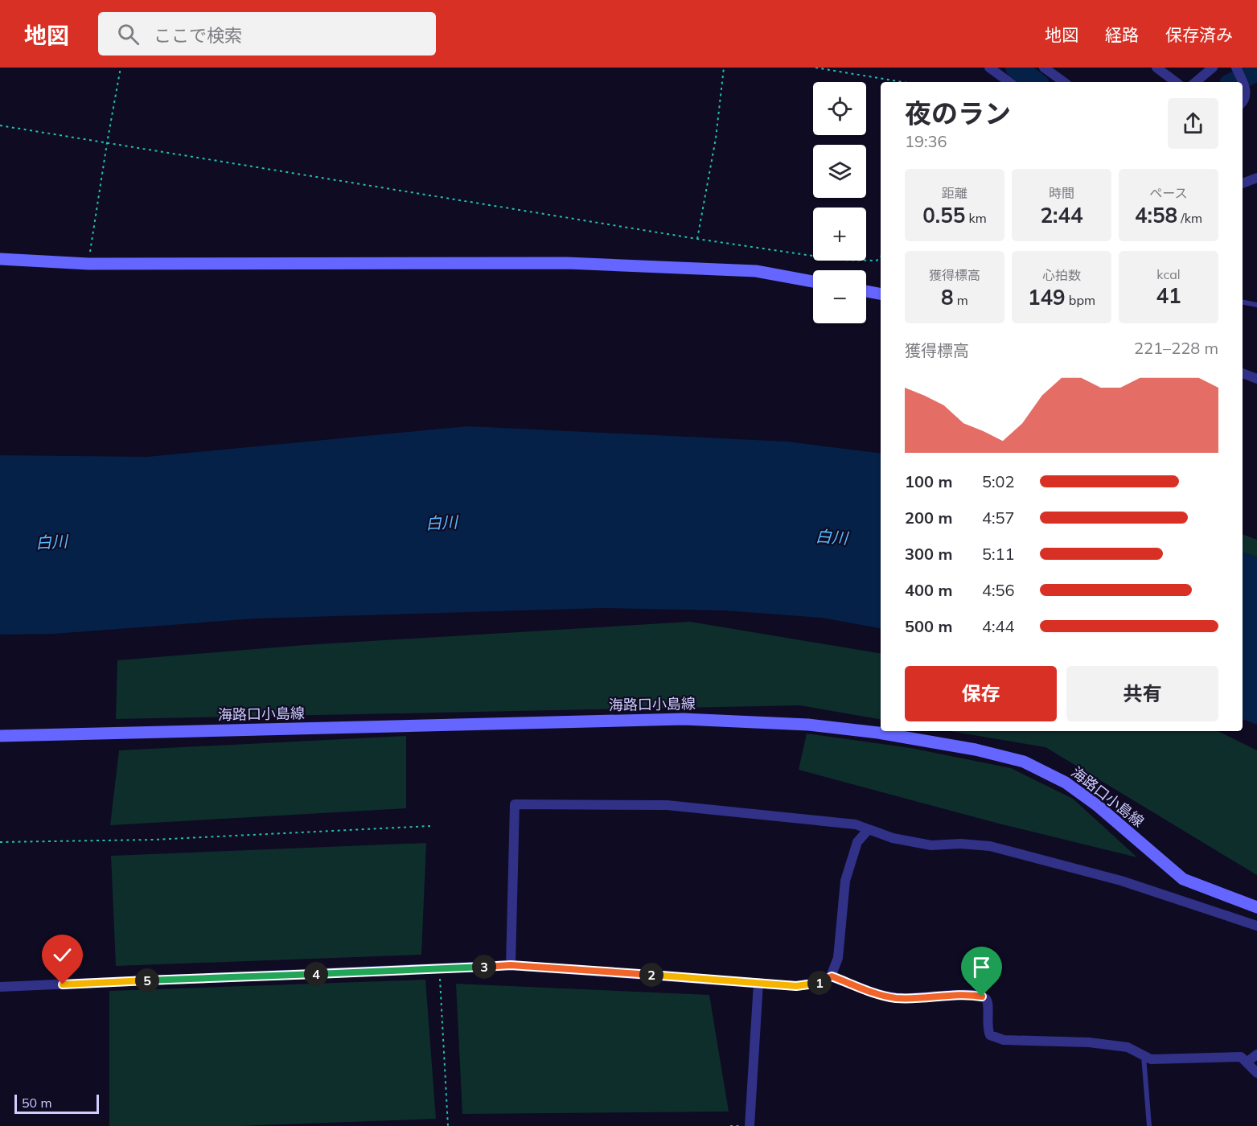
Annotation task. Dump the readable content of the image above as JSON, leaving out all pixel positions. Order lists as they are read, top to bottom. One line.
{"streets":{"main road":["海路口小島線"]},"water":["白川"],"scale_bar":"50 m","page":{"header":"地図","search":"ここで検索","nav":["地図","経路","保存済み"],"map_buttons":["+","−"],"heading":["夜のラン","19:36"],"stats":[["距離","0.55 km"],["時間","2:44"],["ペース","4:58 /km"],["獲得標高","8 m"],["心拍数","149 bpm"],["kcal","41"]],"chart":["獲得標高","221–228 m"],"list":[{"name":"100 m","note":"5:02"},{"name":"200 m","note":"4:57"},{"name":"300 m","note":"5:11"},{"name":"400 m","note":"4:56"},{"name":"500 m","note":"4:44"}],"buttons":["保存","共有"],"pins":["3","4","2","5","1"],"scale":"50 m"}}
